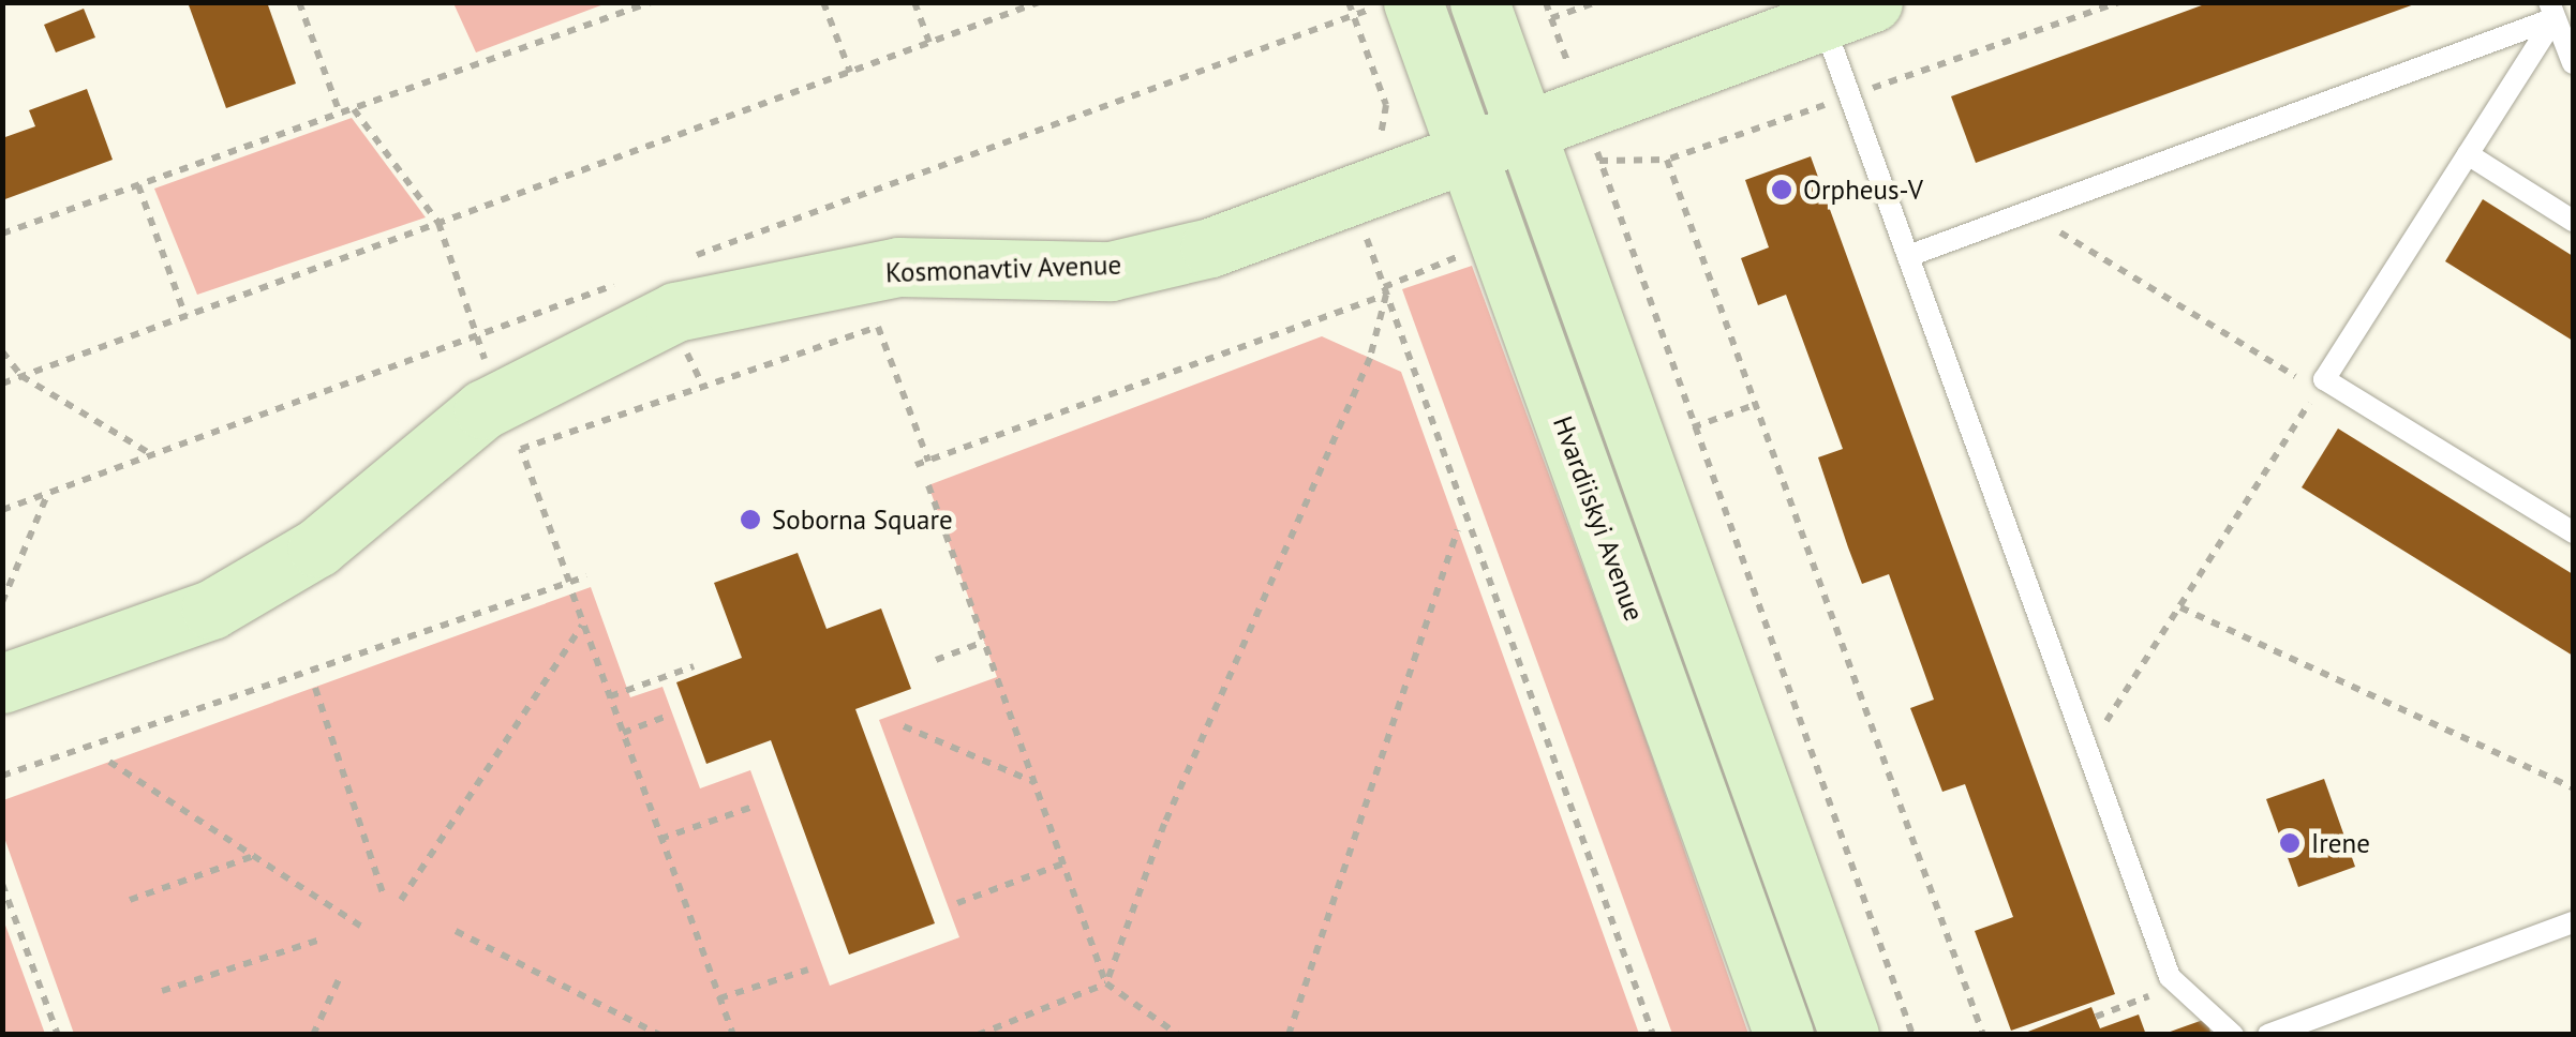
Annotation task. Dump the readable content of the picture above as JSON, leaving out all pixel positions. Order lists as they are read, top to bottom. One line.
{"streets":{"main road":["Kosmonavtiv Avenue","Hvardiiskyi Avenue"]},"crossings":[["Kosmonavtiv Avenue","Hvardiiskyi Avenue"]],"places":["Orpheus-V","Soborna Square","Irene"]}
